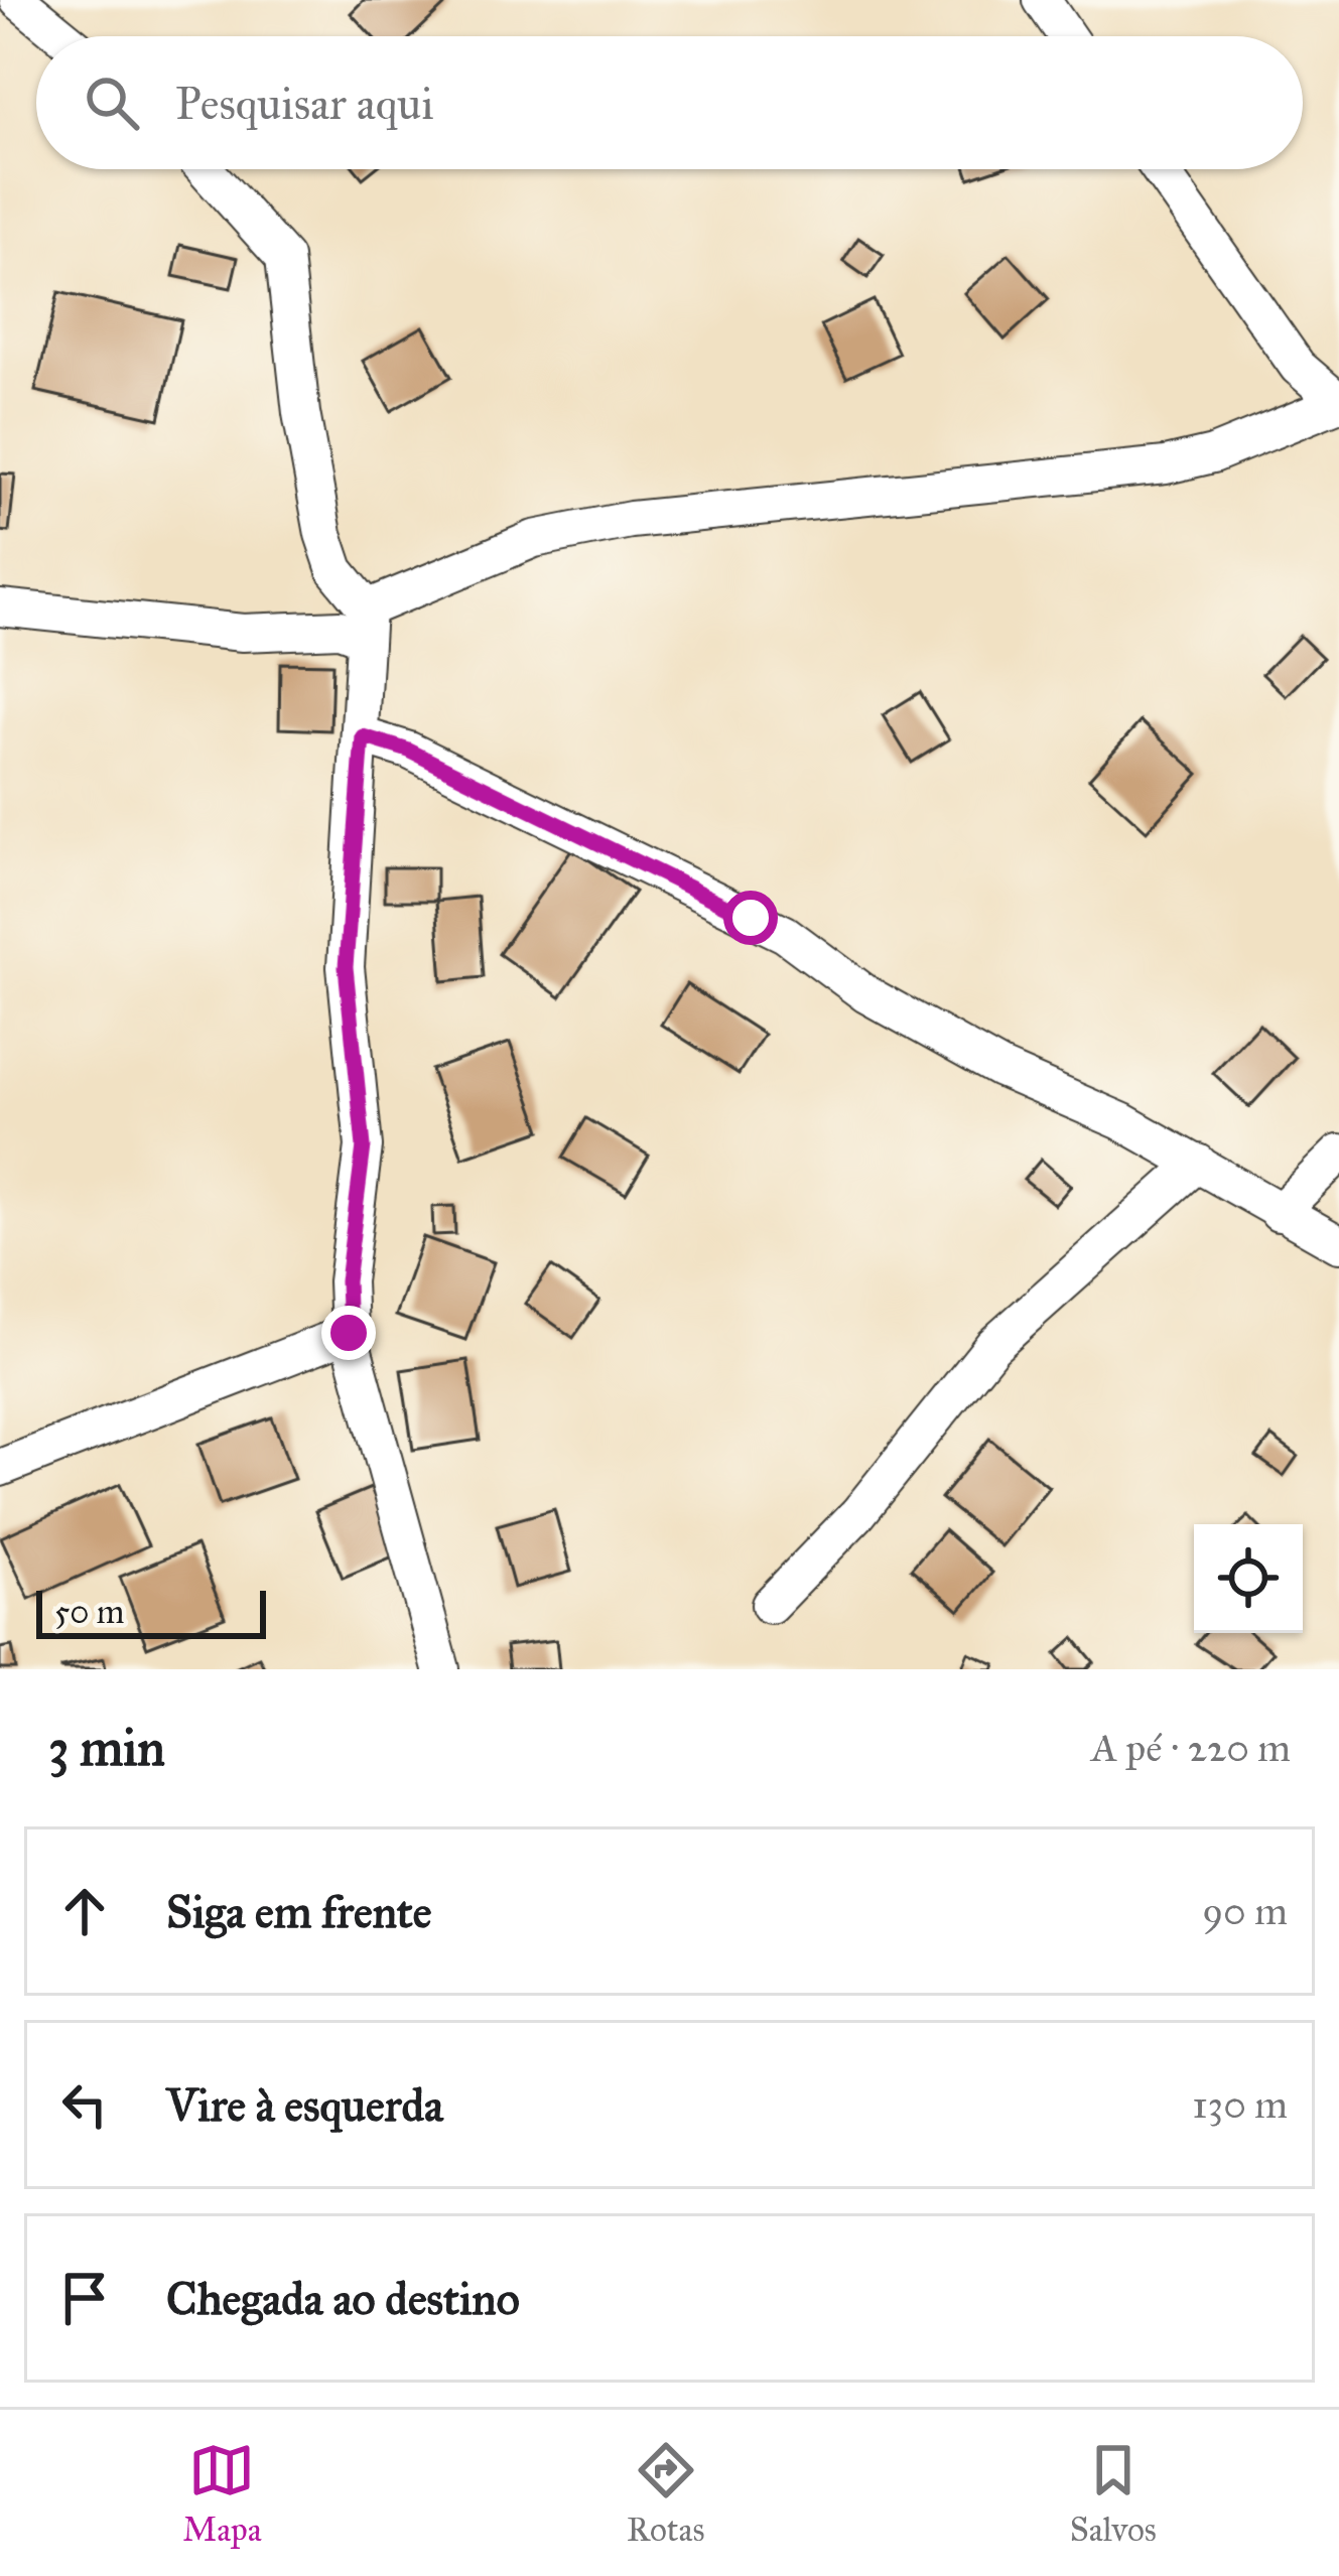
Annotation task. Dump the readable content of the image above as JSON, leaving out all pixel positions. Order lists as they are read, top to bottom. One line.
{"scale_bar":"50 m","page":{"search":"Pesquisar aqui","scale":"50 m","heading":["3 min","A pé · 220 m"],"list":[["Siga em frente","90 m"],["Vire à esquerda","130 m"],"Chegada ao destino"],"nav":["Mapa","Rotas","Salvos"]}}
